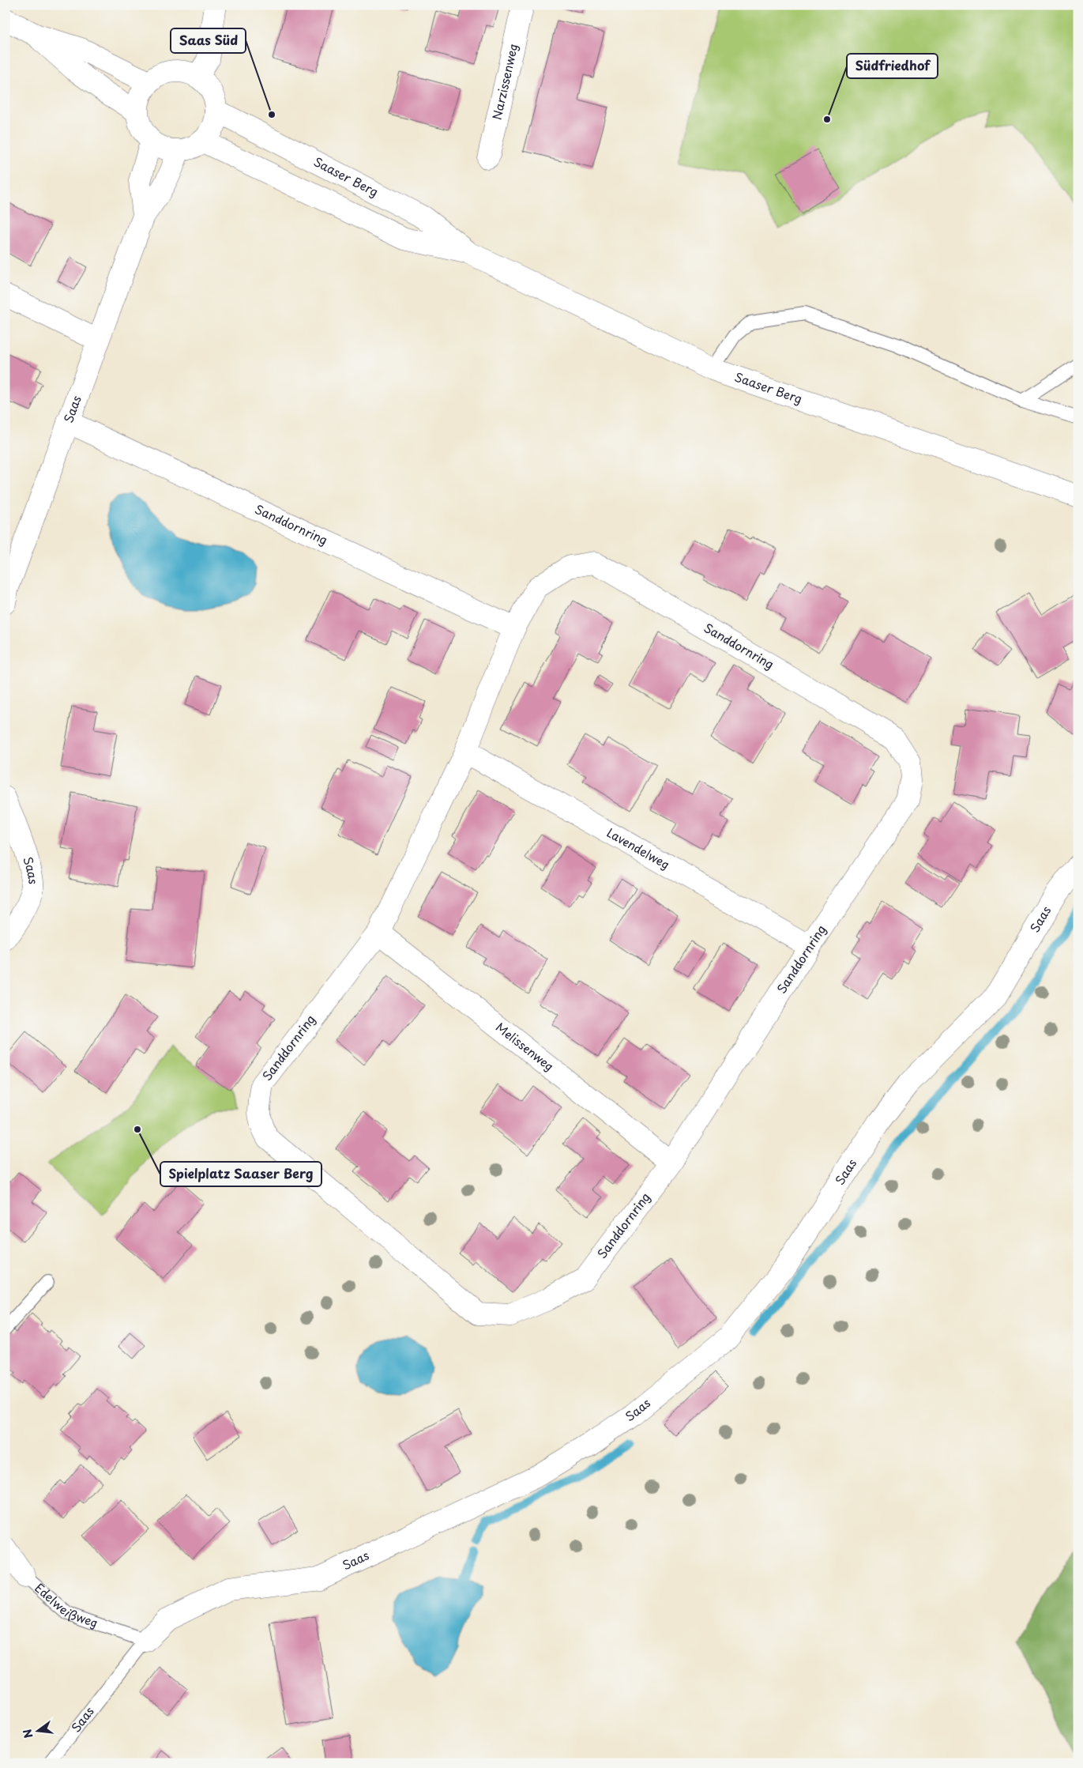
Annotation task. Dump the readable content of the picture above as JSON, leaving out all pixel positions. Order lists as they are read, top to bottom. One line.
{"streets":{"street":["Narzissenweg","Saaser Berg","Saas","Sanddornring","Lavendelweg","Melissenweg","Edelweißweg"]},"crossings":[["Saaser Berg","Saas"],["Saas","Sanddornring"],["Saas","Edelweißweg"],["Sanddornring","Lavendelweg"],["Sanddornring","Melissenweg"]],"places":["Saas Süd","Südfriedhof","Spielplatz Saaser Berg"],"north":"left"}
